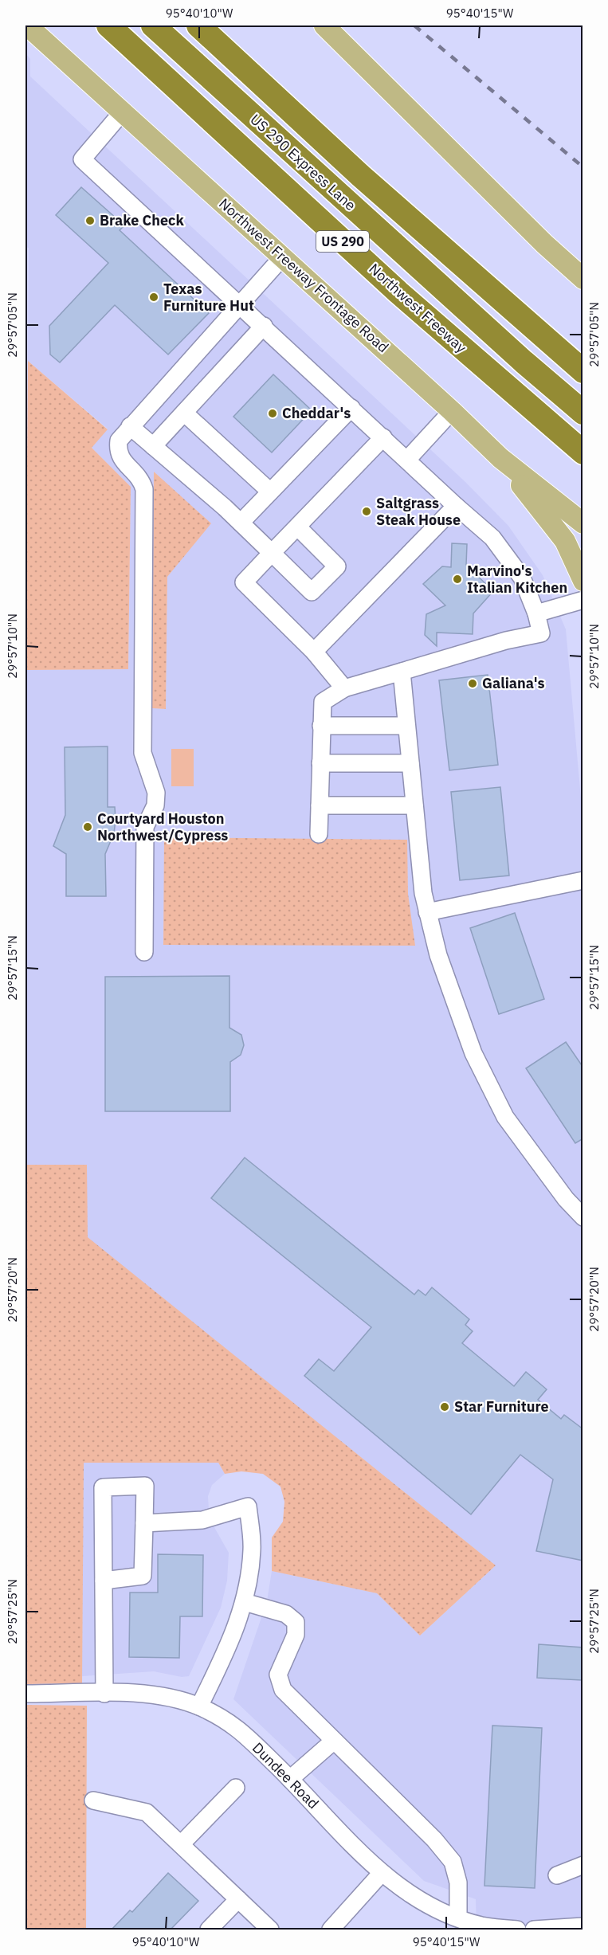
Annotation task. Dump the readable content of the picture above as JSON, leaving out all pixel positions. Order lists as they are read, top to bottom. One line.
{"streets":{"highway":["US 290 Express Lane","US 290","Northwest Freeway"],"main road":["Northwest Freeway Frontage Road"],"street":["Dundee Road"]},"places":["Brake Check","Texas Furniture Hut","Cheddar's","Saltgrass Steak House","Marvino's Italian Kitchen","Galiana's","Courtyard Houston Northwest/Cypress","Star Furniture"],"coordinates":["95°40'10\"W","95°40'15\"W","29°57'05\"N","29°57'10\"N","29°57'15\"N","29°57'20\"N","29°57'25\"N"]}
